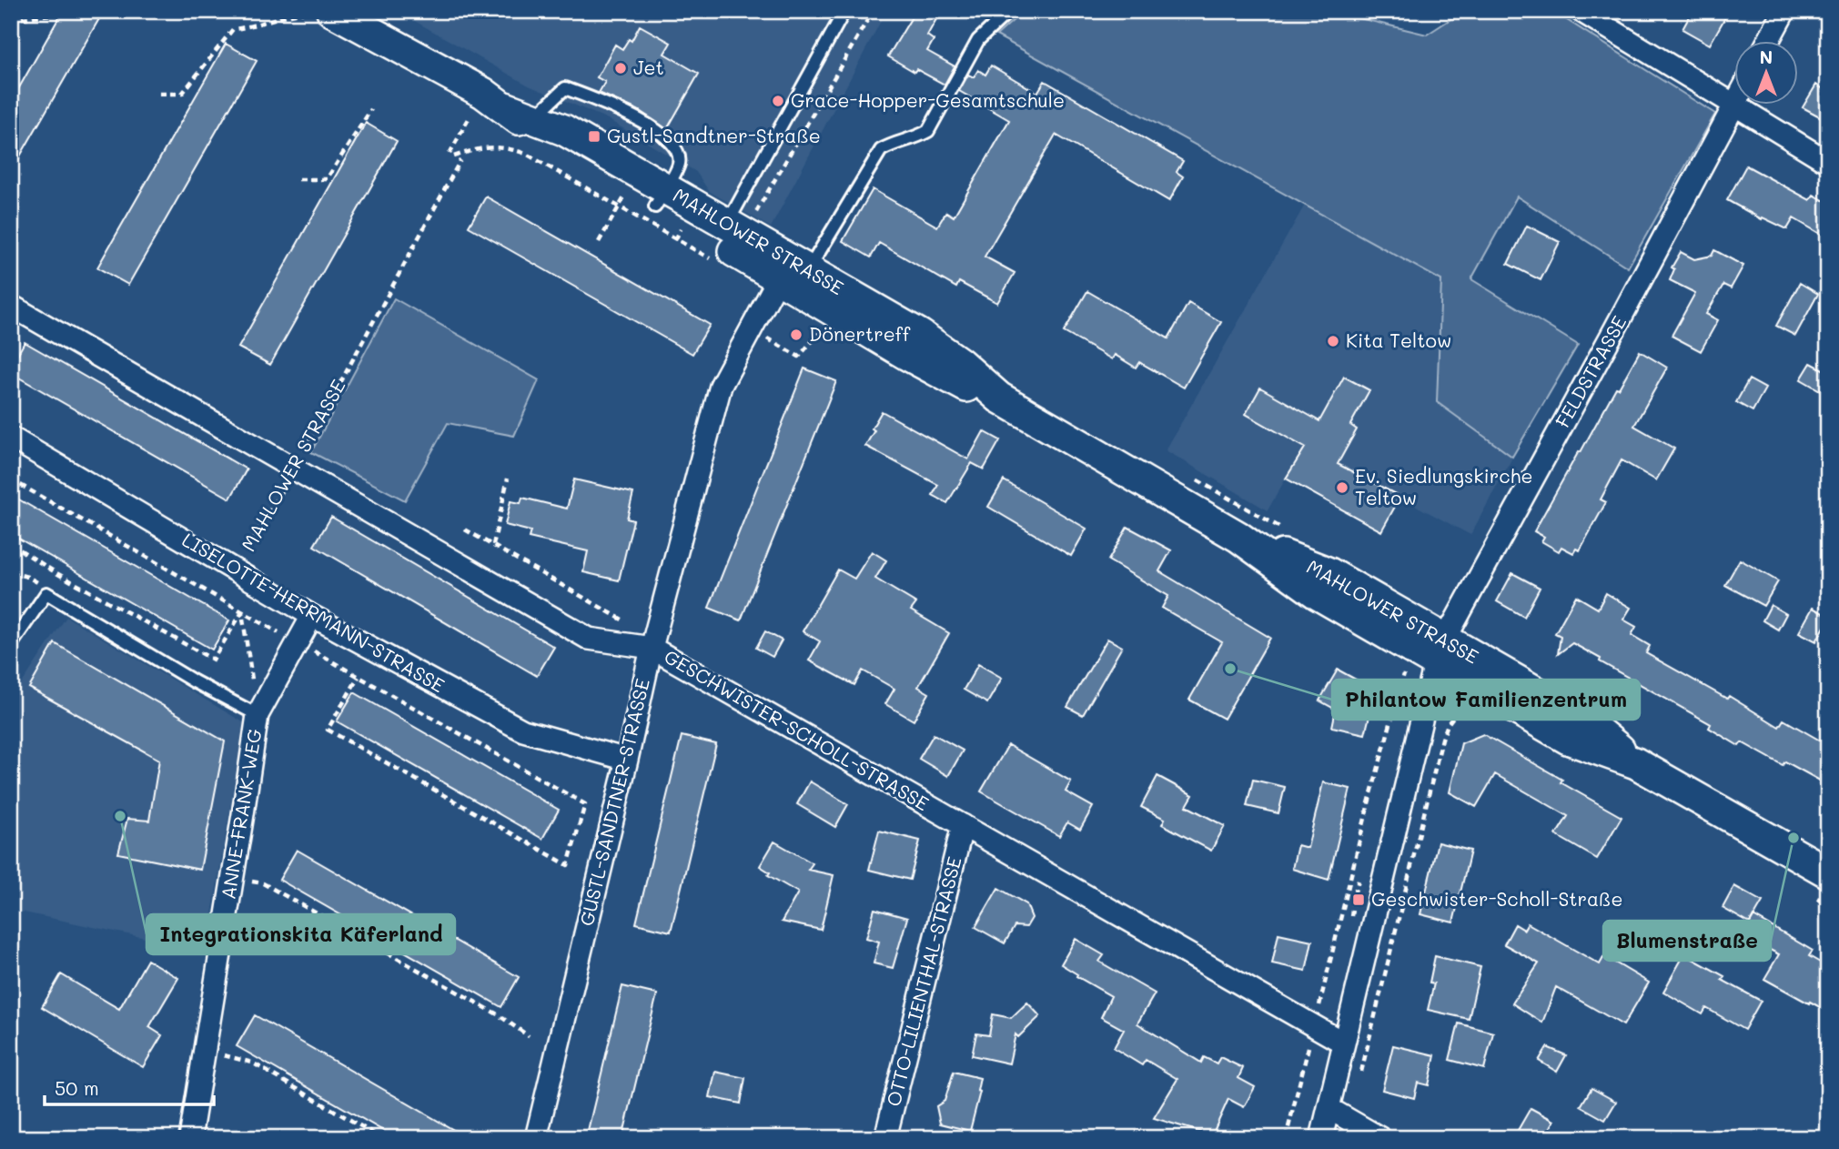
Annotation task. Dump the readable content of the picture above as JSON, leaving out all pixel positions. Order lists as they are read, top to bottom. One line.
{"streets":{"main road":["MAHLOWER STRASSE"],"street":["FELDSTRASSE","LISELOTTE-HERRMANN-STRASSE","GESCHWISTER-SCHOLL-STRASSE","GUSTL-SANDTNER-STRASSE","ANNE-FRANK-WEG","OTTO-LILIENTHAL-STRASSE"]},"crossings":[["MAHLOWER STRASSE","FELDSTRASSE"],["MAHLOWER STRASSE","LISELOTTE-HERRMANN-STRASSE"],["MAHLOWER STRASSE","GESCHWISTER-SCHOLL-STRASSE"],["MAHLOWER STRASSE","GUSTL-SANDTNER-STRASSE"],["FELDSTRASSE","GESCHWISTER-SCHOLL-STRASSE"],["LISELOTTE-HERRMANN-STRASSE","GUSTL-SANDTNER-STRASSE"],["LISELOTTE-HERRMANN-STRASSE","ANNE-FRANK-WEG"],["GESCHWISTER-SCHOLL-STRASSE","GUSTL-SANDTNER-STRASSE"],["GESCHWISTER-SCHOLL-STRASSE","OTTO-LILIENTHAL-STRASSE"]],"places":{"other":["Jet","Grace-Hopper-Gesamtschule","Dönertreff","Kita Teltow","Ev. Siedlungskirche Teltow","Philantow Familienzentrum","Integrationskita Käferland","Blumenstraße"],"transit":["Gustl-Sandtner-Straße","Geschwister-Scholl-Straße"]},"scale_bar":"50 m","north":"top"}
